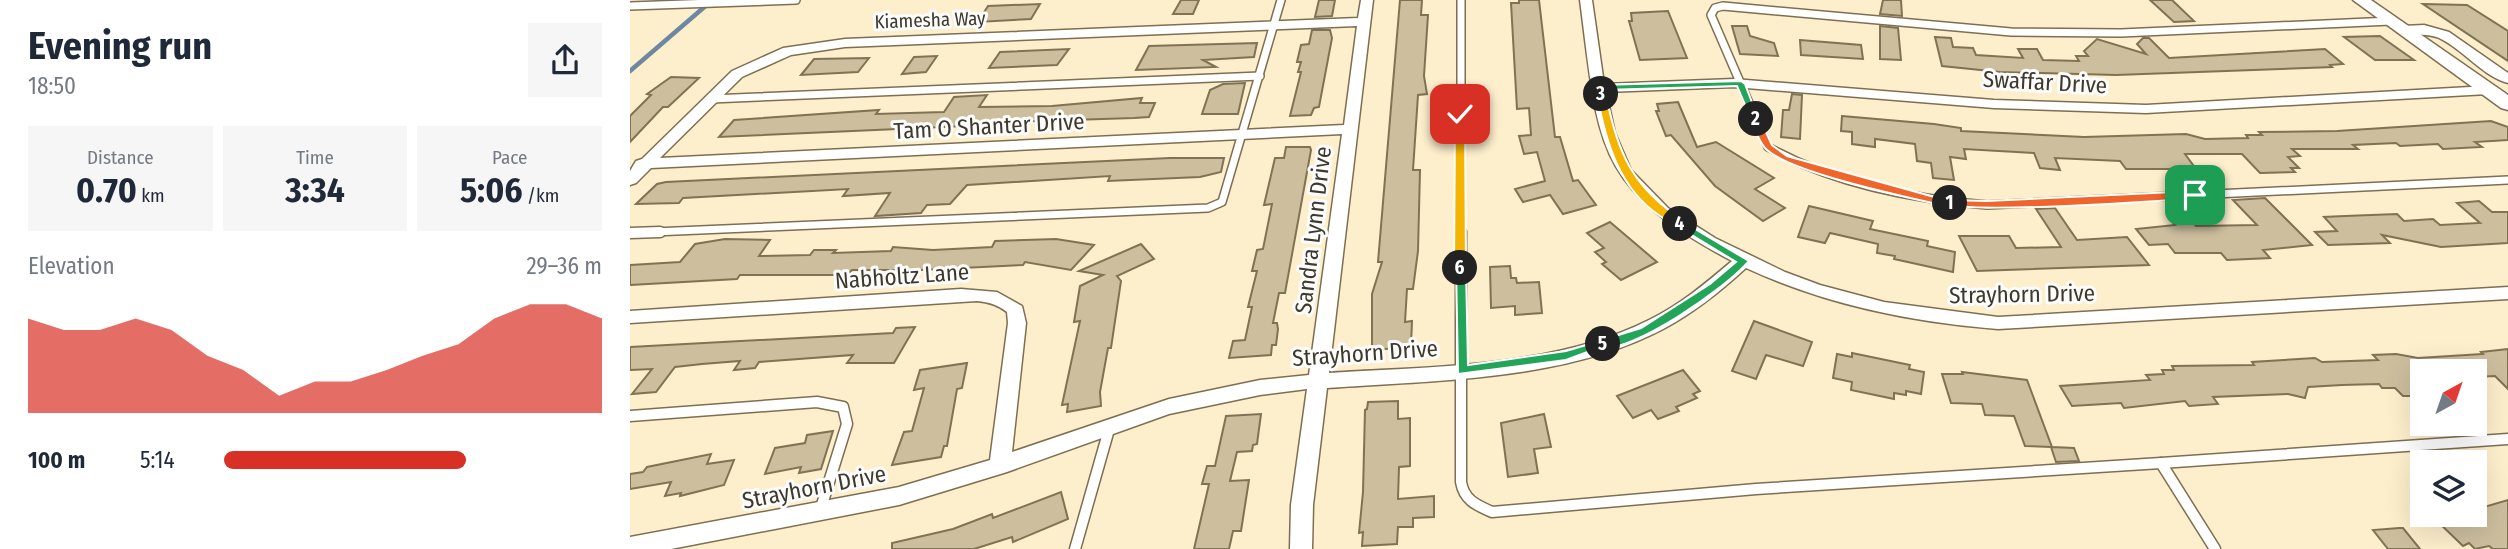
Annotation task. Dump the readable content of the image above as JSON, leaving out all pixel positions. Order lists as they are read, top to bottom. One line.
{"streets":{"street":["Kiamesha Way","Swaffar Drive","Tam O Shanter Drive","Sandra Lynn Drive","Nabholtz Lane","Strayhorn Drive"]},"crossings":[["Kiamesha Way","Tam O Shanter Drive"],["Kiamesha Way","Sandra Lynn Drive"],["Tam O Shanter Drive","Sandra Lynn Drive"],["Sandra Lynn Drive","Strayhorn Drive"],["Nabholtz Lane","Strayhorn Drive"]],"north":"top right","page":{"heading":["Evening run","18:50"],"pins":["3","2","1","4","6","5"],"stats":[["Distance","0.70 km"],["Time","3:34"],["Pace","5:06 /km"]],"chart":["Elevation","29–36 m"],"list":[{"name":"100 m","note":"5:14"}]}}
